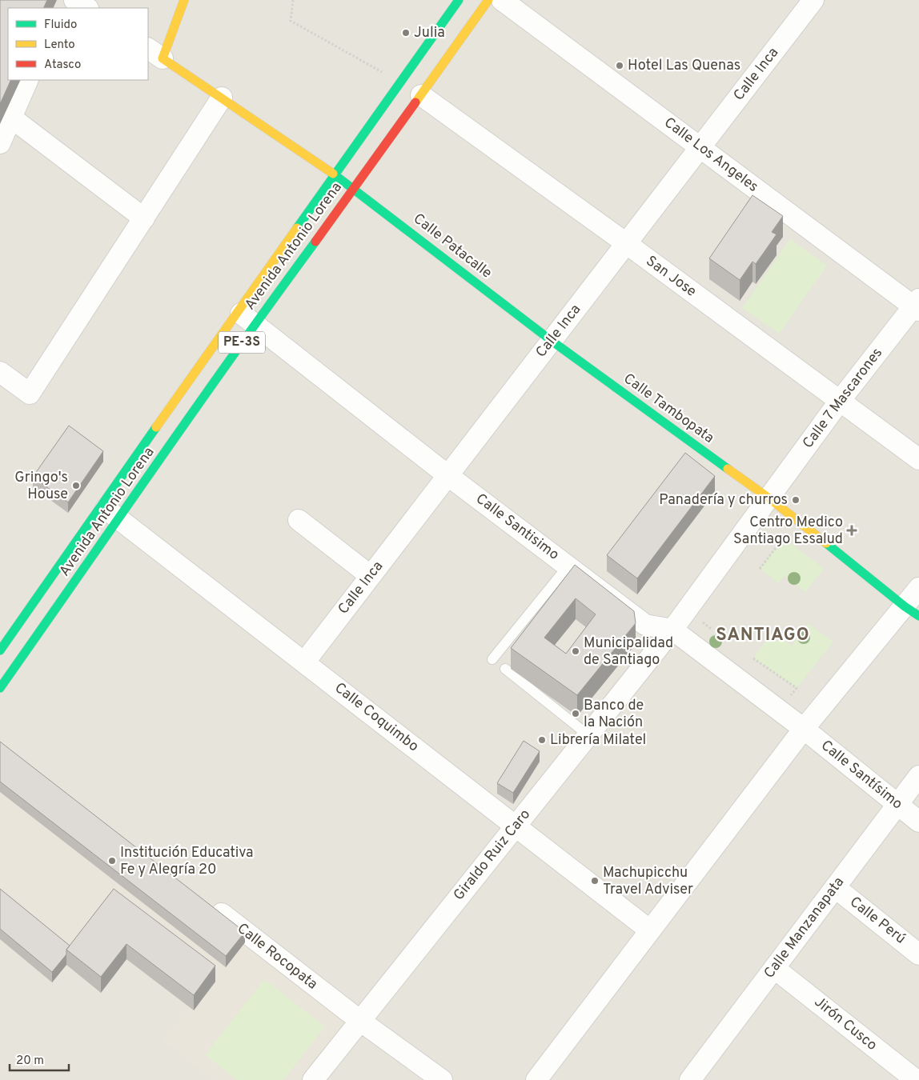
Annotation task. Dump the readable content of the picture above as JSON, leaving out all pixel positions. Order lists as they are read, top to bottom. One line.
{"streets":{"main road":["Avenida Antonio Lorena","Calle Patacalle","PE-3S","Calle Tambopata"],"street":["Calle Inca","Calle Los Angeles","San Jose","Calle 7 Mascarones","Calle Santisimo","Calle Coquimbo","Calle Santísimo","Giraldo Ruiz Caro","Calle Perú","Calle Manzanapata","Calle Rocopata","Jirón Cusco"]},"crossings":[["Calle Inca","Calle Los Angeles"],["Calle Inca","Calle Patacalle"],["Calle Inca","San Jose"],["Calle Inca","Calle Tambopata"],["Calle Inca","Calle Santisimo"],["Calle Inca","Calle Coquimbo"],["Calle Los Angeles","Calle 7 Mascarones"],["Avenida Antonio Lorena","Calle Patacalle"],["Avenida Antonio Lorena","San Jose"],["Avenida Antonio Lorena","Calle Santisimo"],["Avenida Antonio Lorena","Calle Coquimbo"],["Calle Patacalle","Calle Tambopata"],["San Jose","Calle 7 Mascarones"],["Calle 7 Mascarones","Calle Tambopata"],["Calle 7 Mascarones","Giraldo Ruiz Caro"],["Calle Santisimo","Calle Santísimo"],["Calle Santisimo","Giraldo Ruiz Caro"],["Calle Coquimbo","Giraldo Ruiz Caro"],["Calle Santísimo","Calle Manzanapata"],["Giraldo Ruiz Caro","Calle Rocopata"],["Calle Perú","Calle Manzanapata"],["Calle Manzanapata","Jirón Cusco"]],"districts":["SANTIAGO"],"places":{"other":["Julia","Hotel Las Quenas","Gringo's House","Panadería y churros","Municipalidad de Santiago","Banco de la Nación","Librería Milatel","Institución Educativa Fe y Alegría 20","Machupicchu Travel Adviser"],"health":["Centro Medico Santiago Essalud"]},"legend":["Fluido","Lento","Atasco"],"scale_bar":"20 m"}
